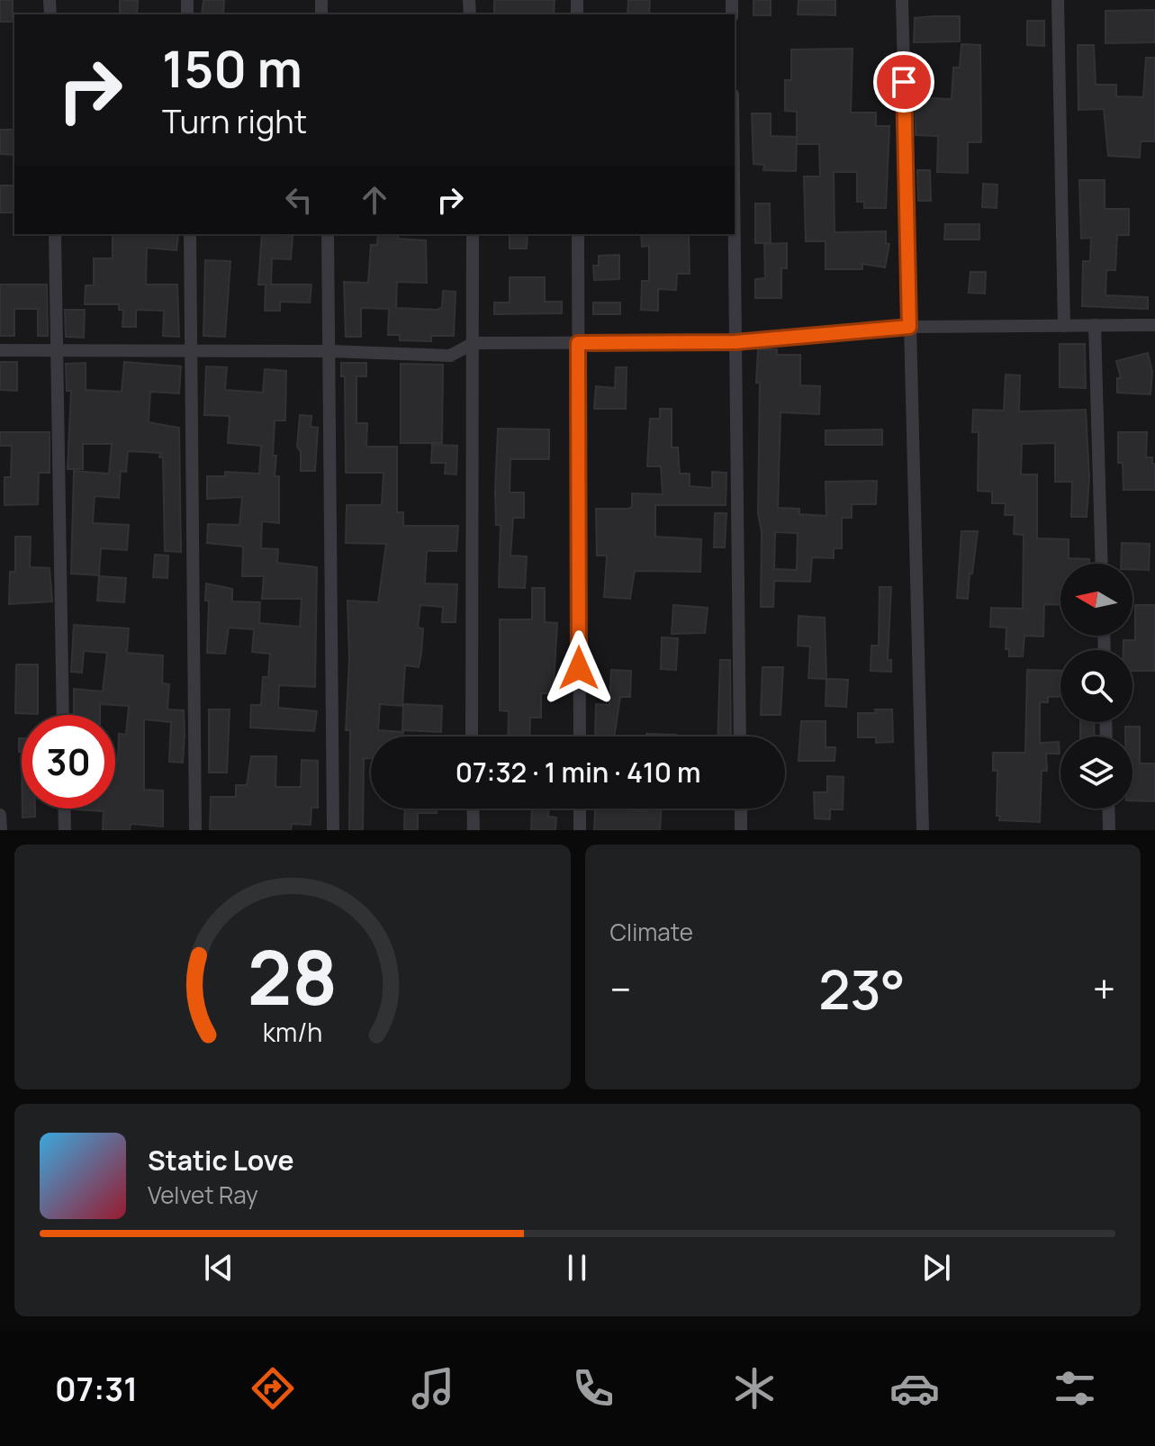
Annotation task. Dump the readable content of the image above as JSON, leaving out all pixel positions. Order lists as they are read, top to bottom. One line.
{"north":"left","page":{"turn":["150 m","Turn right"],"limit":"30","trip":"07:32 · 1 min · 410 m","tile":"Climate","heat":["−","23°","+"],"song":["Static Love","Velvet Ray"],"tabs":"07:31","gauge":["28","km/h"]}}
